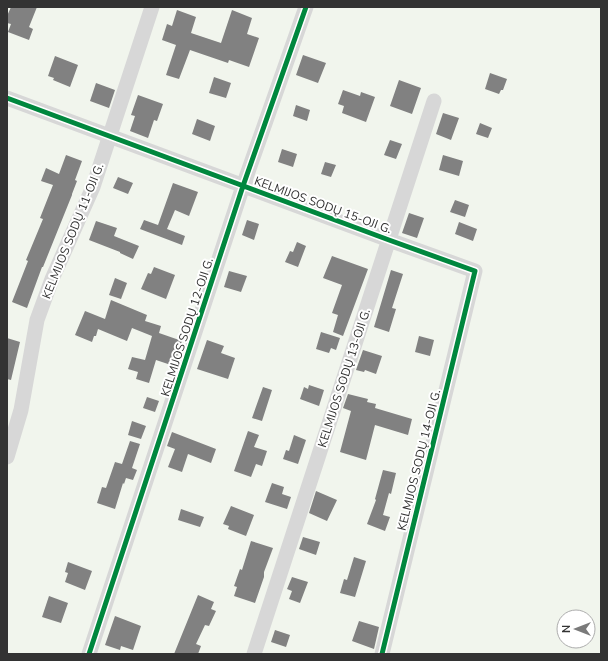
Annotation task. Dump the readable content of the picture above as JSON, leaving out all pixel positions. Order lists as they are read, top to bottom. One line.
{"streets":{"street":["KELMIJOS SODŲ 15-OJI G.","KELMIJOS SODŲ 11-OJI G.","KELMIJOS SODŲ 12-OJI G.","KELMIJOS SODŲ 13-OJI G.","KELMIJOS SODŲ 14-OJI G."]},"crossings":[["KELMIJOS SODŲ 15-OJI G.","KELMIJOS SODŲ 11-OJI G."],["KELMIJOS SODŲ 15-OJI G.","KELMIJOS SODŲ 12-OJI G."],["KELMIJOS SODŲ 15-OJI G.","KELMIJOS SODŲ 13-OJI G."],["KELMIJOS SODŲ 15-OJI G.","KELMIJOS SODŲ 14-OJI G."]],"north":"left"}
